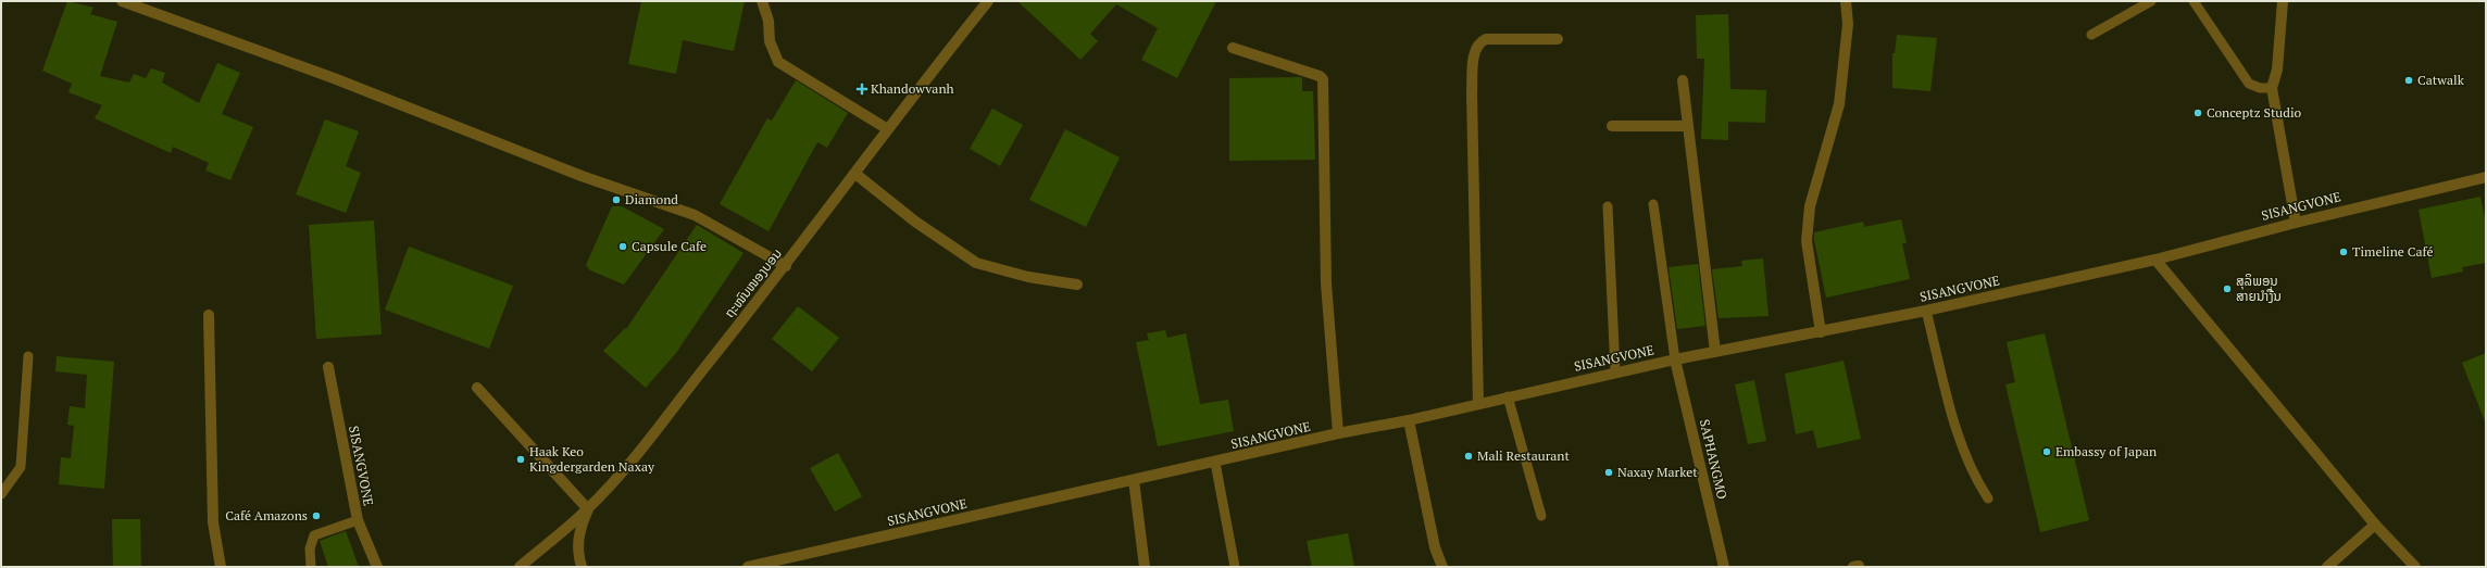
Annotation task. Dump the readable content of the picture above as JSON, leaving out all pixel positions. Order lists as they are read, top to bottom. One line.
{"streets":{"street":["SISANGVONE","ຖະໜົນໜອງບອນ","SAPHANGMO"]},"crossings":[["SISANGVONE","SAPHANGMO"]],"places":{"other":["Catwalk","Conceptz Studio","Diamond","Capsule Cafe","Timeline Café","ສຸລິພອນ ສາຍນຳ້ງື່ນ","Embassy of Japan","Mali Restaurant","Haak Keo Kingdergarden Naxay","Naxay Market","Café Amazons"],"health":["Khandowvanh"]}}
